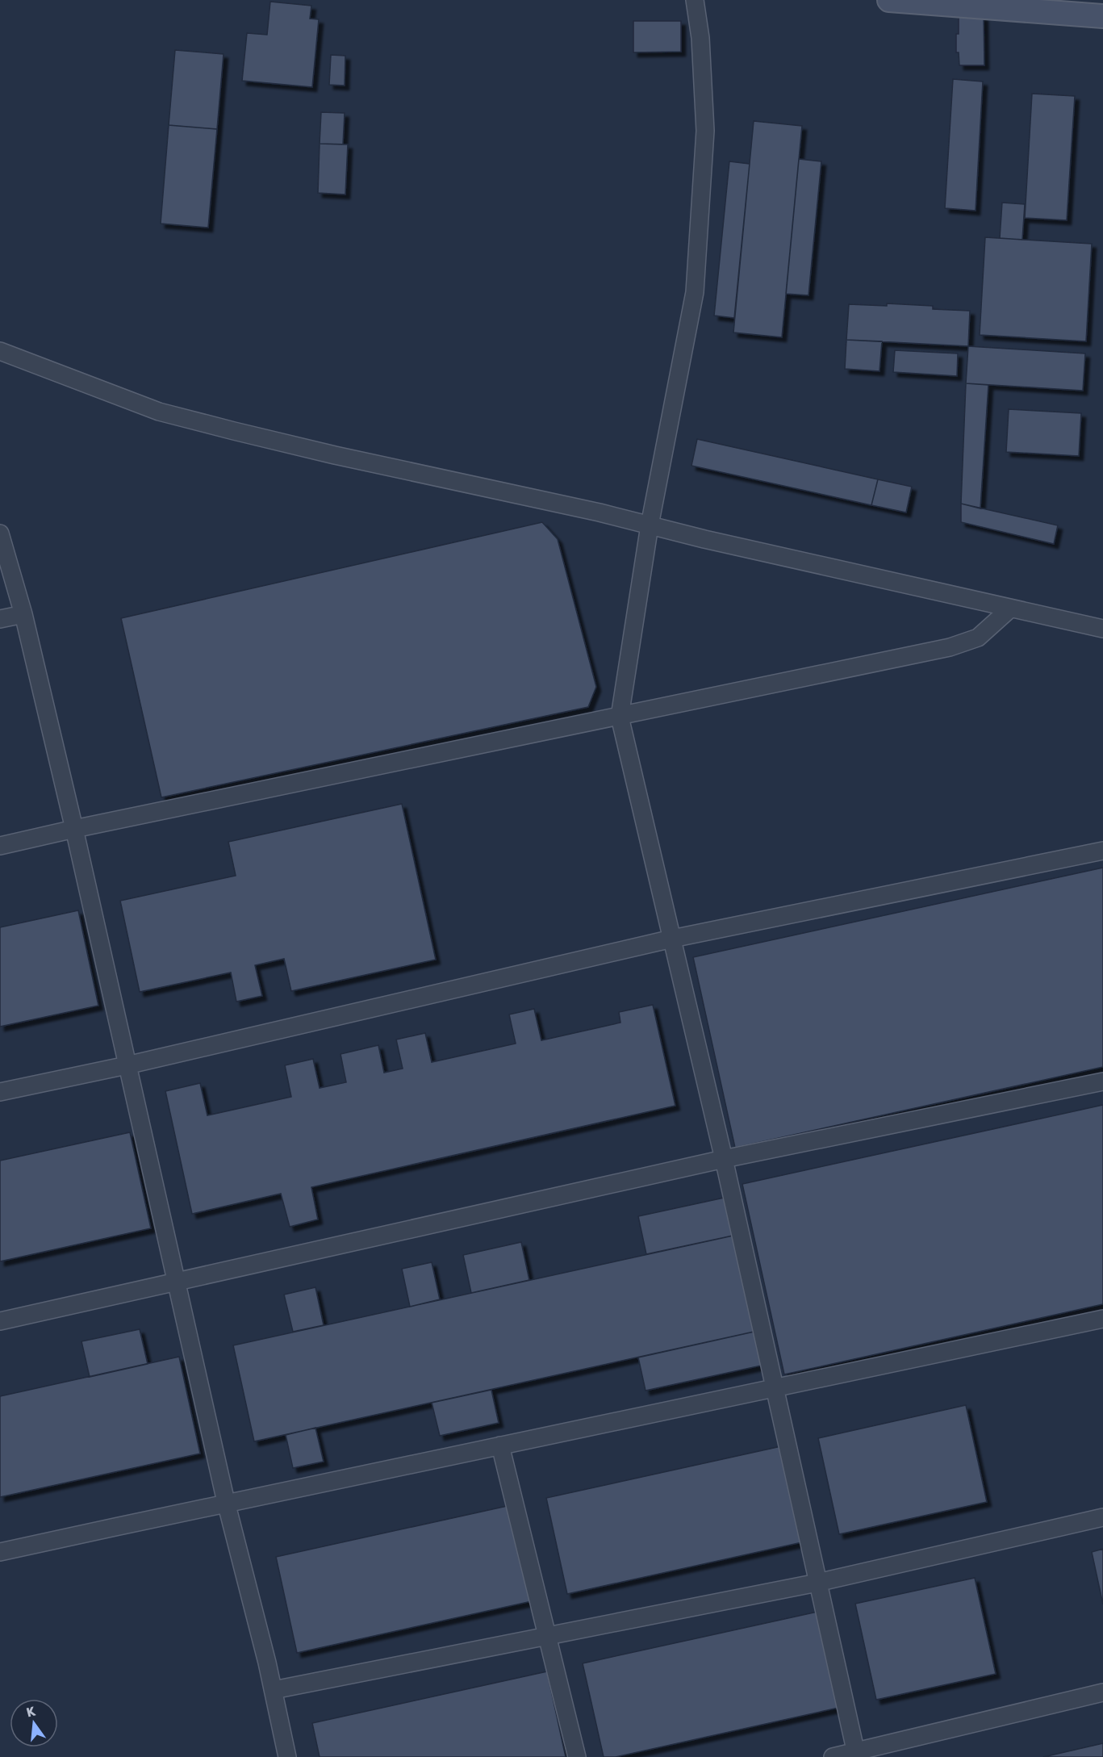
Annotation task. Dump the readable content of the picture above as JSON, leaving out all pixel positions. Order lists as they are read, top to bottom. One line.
{"north":"top"}
